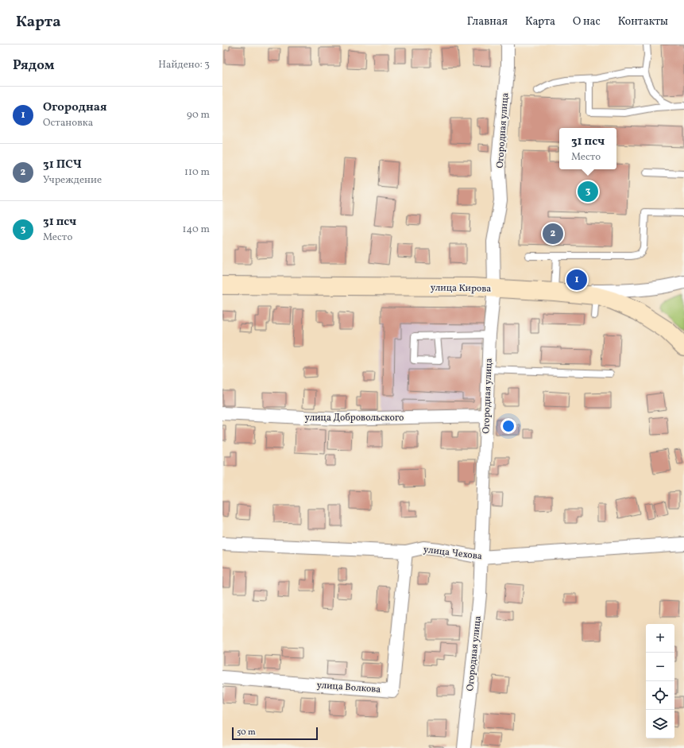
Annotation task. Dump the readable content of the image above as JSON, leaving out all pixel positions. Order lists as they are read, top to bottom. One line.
{"streets":{"main road":["улица Кирова"],"street":["Огородная улица","улица Добровольского","улица Чехова","улица Волкова"]},"crossings":[["Огородная улица","улица Кирова"],["Огородная улица","улица Добровольского"],["Огородная улица","улица Чехова"],["улица Чехова","улица Волкова"]],"scale_bar":"50 m","page":{"header":"Карта","nav":["Главная","Карта","О нас","Контакты"],"heading":["Рядом","Найдено: 3"],"list":[{"mark":"1","name":"Огородная","note":"Остановка","value":"90 m"},{"mark":"2","name":"31 ПСЧ","note":"Учреждение","value":"110 m"},{"mark":"3","name":"31 псч","note":"Место","value":"140 m"}],"popup":["31 псч","Место"],"pins":["3","2","1"],"map_buttons":["+","−"],"scale":"50 m"}}
